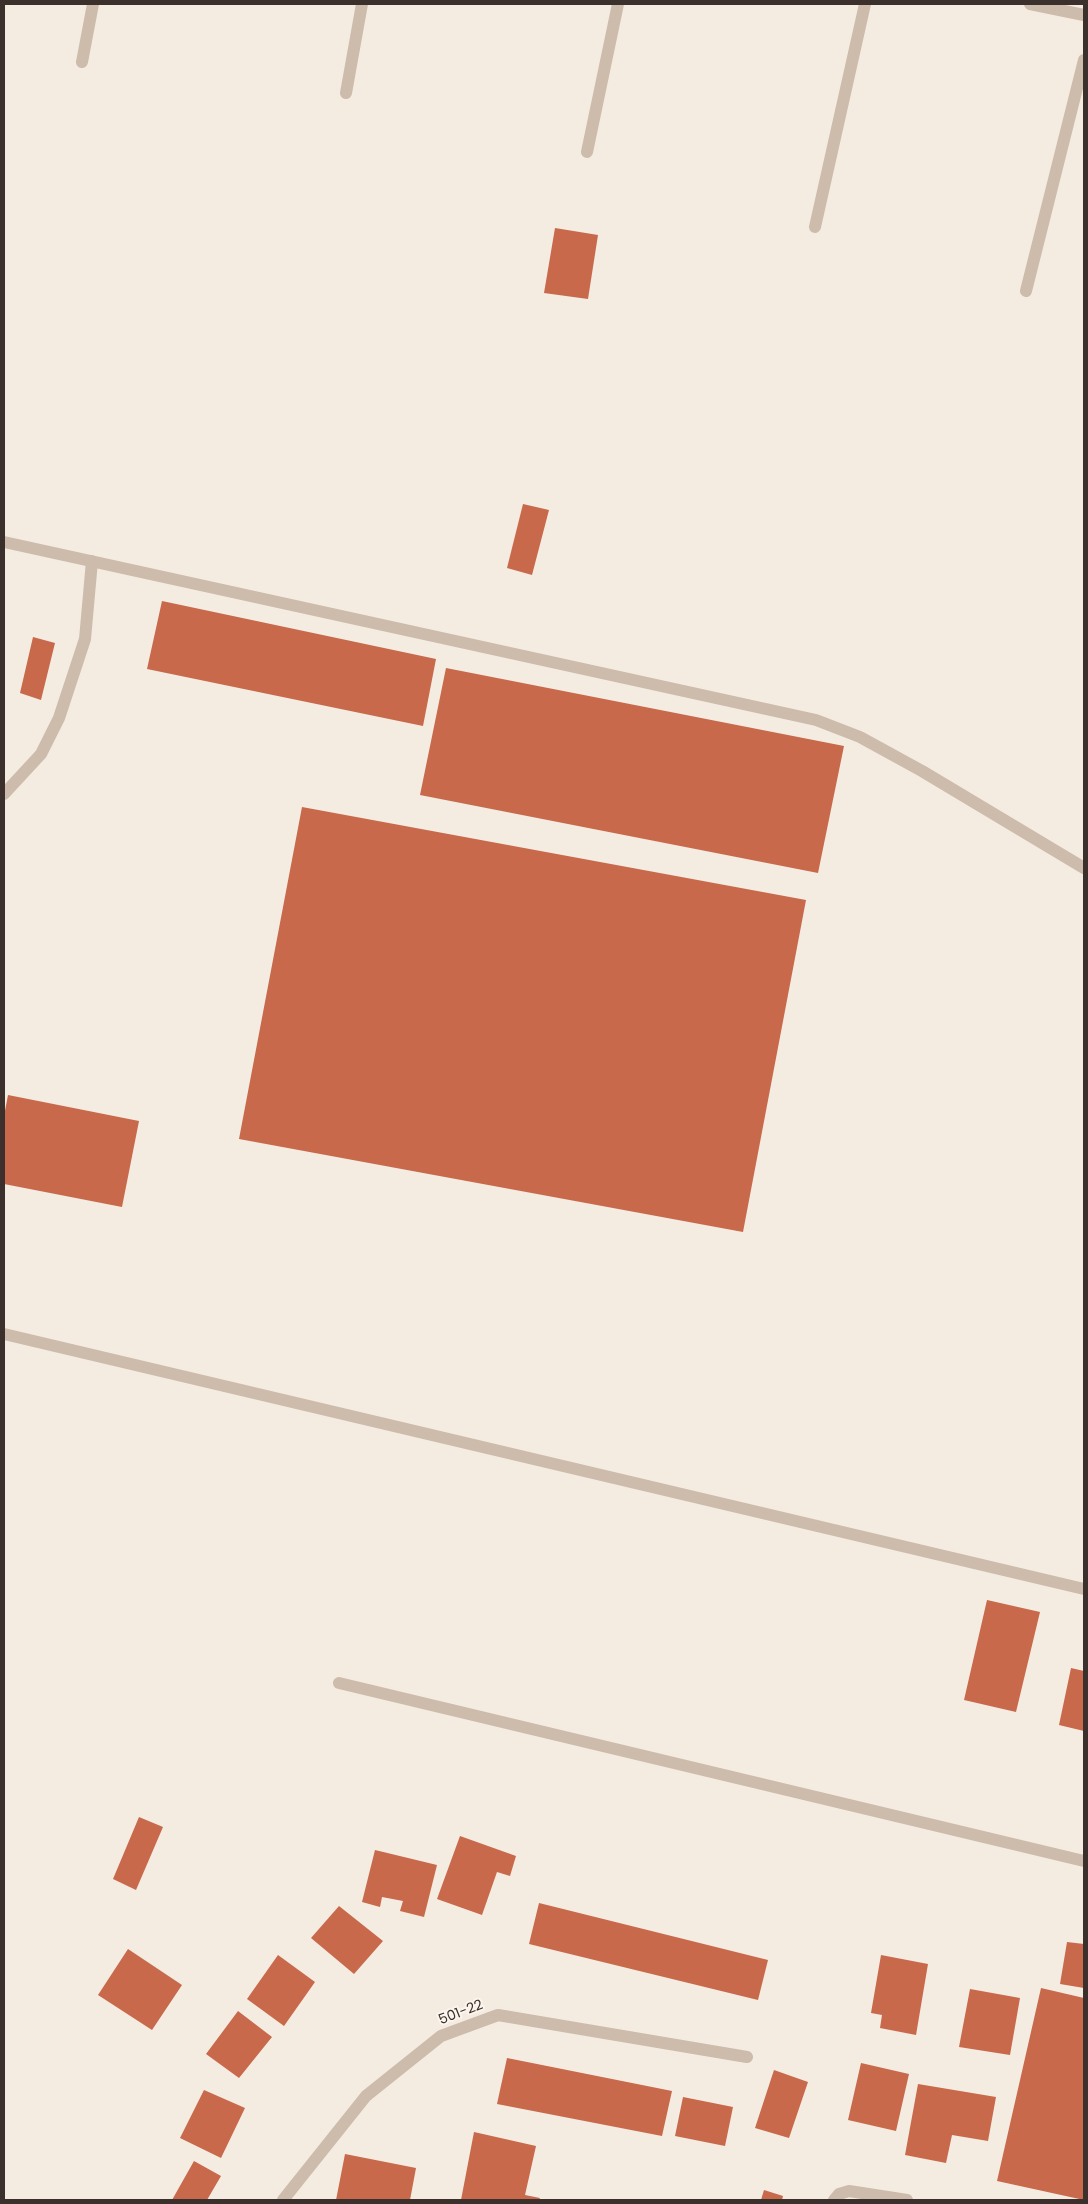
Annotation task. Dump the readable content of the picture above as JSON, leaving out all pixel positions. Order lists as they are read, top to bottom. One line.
{"streets":{"street":["501-22"]}}
